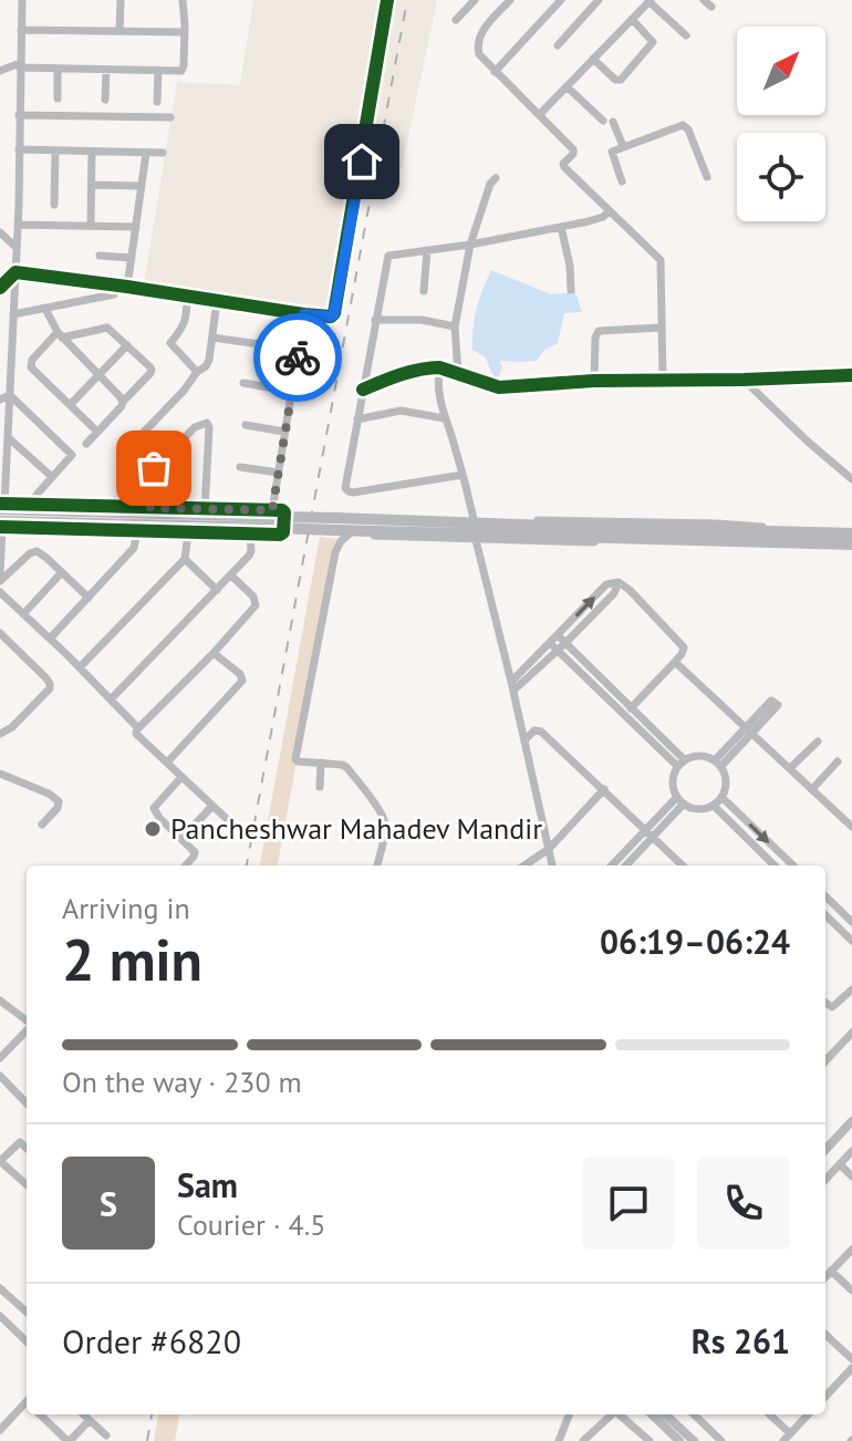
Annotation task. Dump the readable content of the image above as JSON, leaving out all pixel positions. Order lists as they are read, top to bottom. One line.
{"places":["Pancheshwar Mahadev Mandir"],"north":"top right","page":{"heading":["2 min","Arriving in","06:19–06:24"],"panel":["Sam","Courier · 4.5","Order #6820","Rs 261"],"bar":"On the way · 230 m","round":"S"}}
